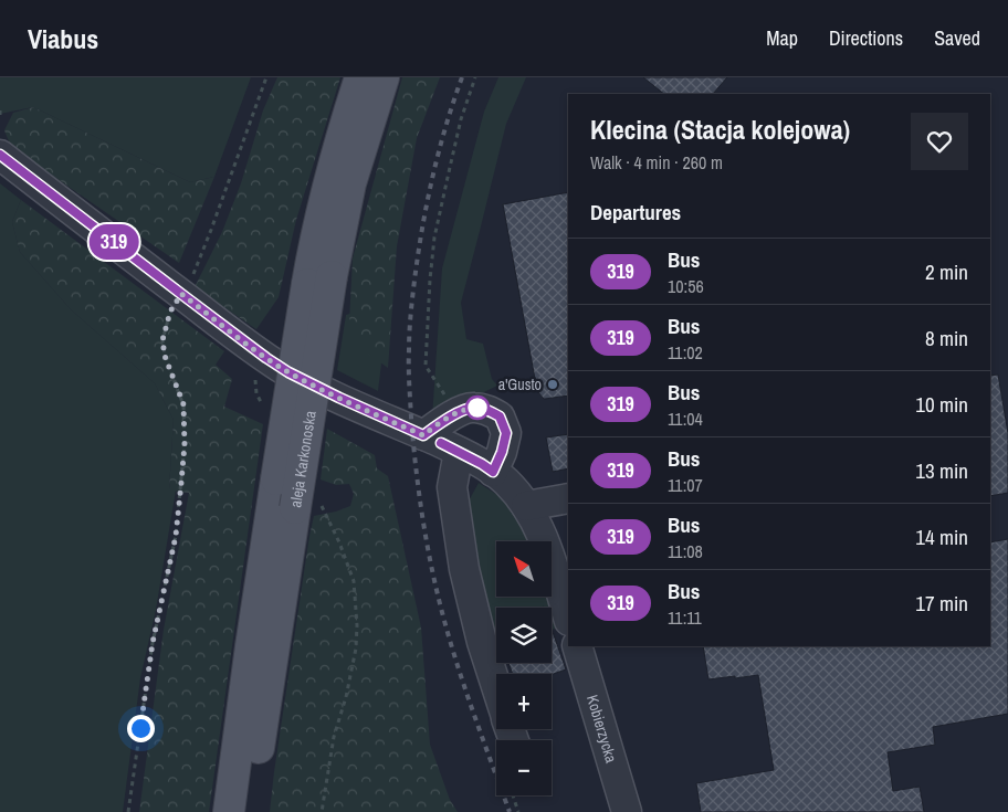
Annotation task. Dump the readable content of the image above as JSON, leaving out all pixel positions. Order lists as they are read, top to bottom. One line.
{"streets":{"main road":["aleja Karkonoska"],"street":["Kobierzycka"]},"places":["a'Gusto"],"lines":["bus line 319"],"north":"top left","page":{"header":"Viabus","nav":["Map","Directions","Saved"],"on_map":"319","heading":[["Klecina (Stacja kolejowa)","Walk · 4 min · 260 m"],"Departures"],"list":[{"mark":"319","name":"Bus","note":"10:56","value":"2 min"},{"mark":"319","name":"Bus","note":"11:02","value":"8 min"},{"mark":"319","name":"Bus","note":"11:04","value":"10 min"},{"mark":"319","name":"Bus","note":"11:07","value":"13 min"},{"mark":"319","name":"Bus","note":"11:08","value":"14 min"},{"mark":"319","name":"Bus","note":"11:11","value":"17 min"}],"map_buttons":["+","−"]}}
